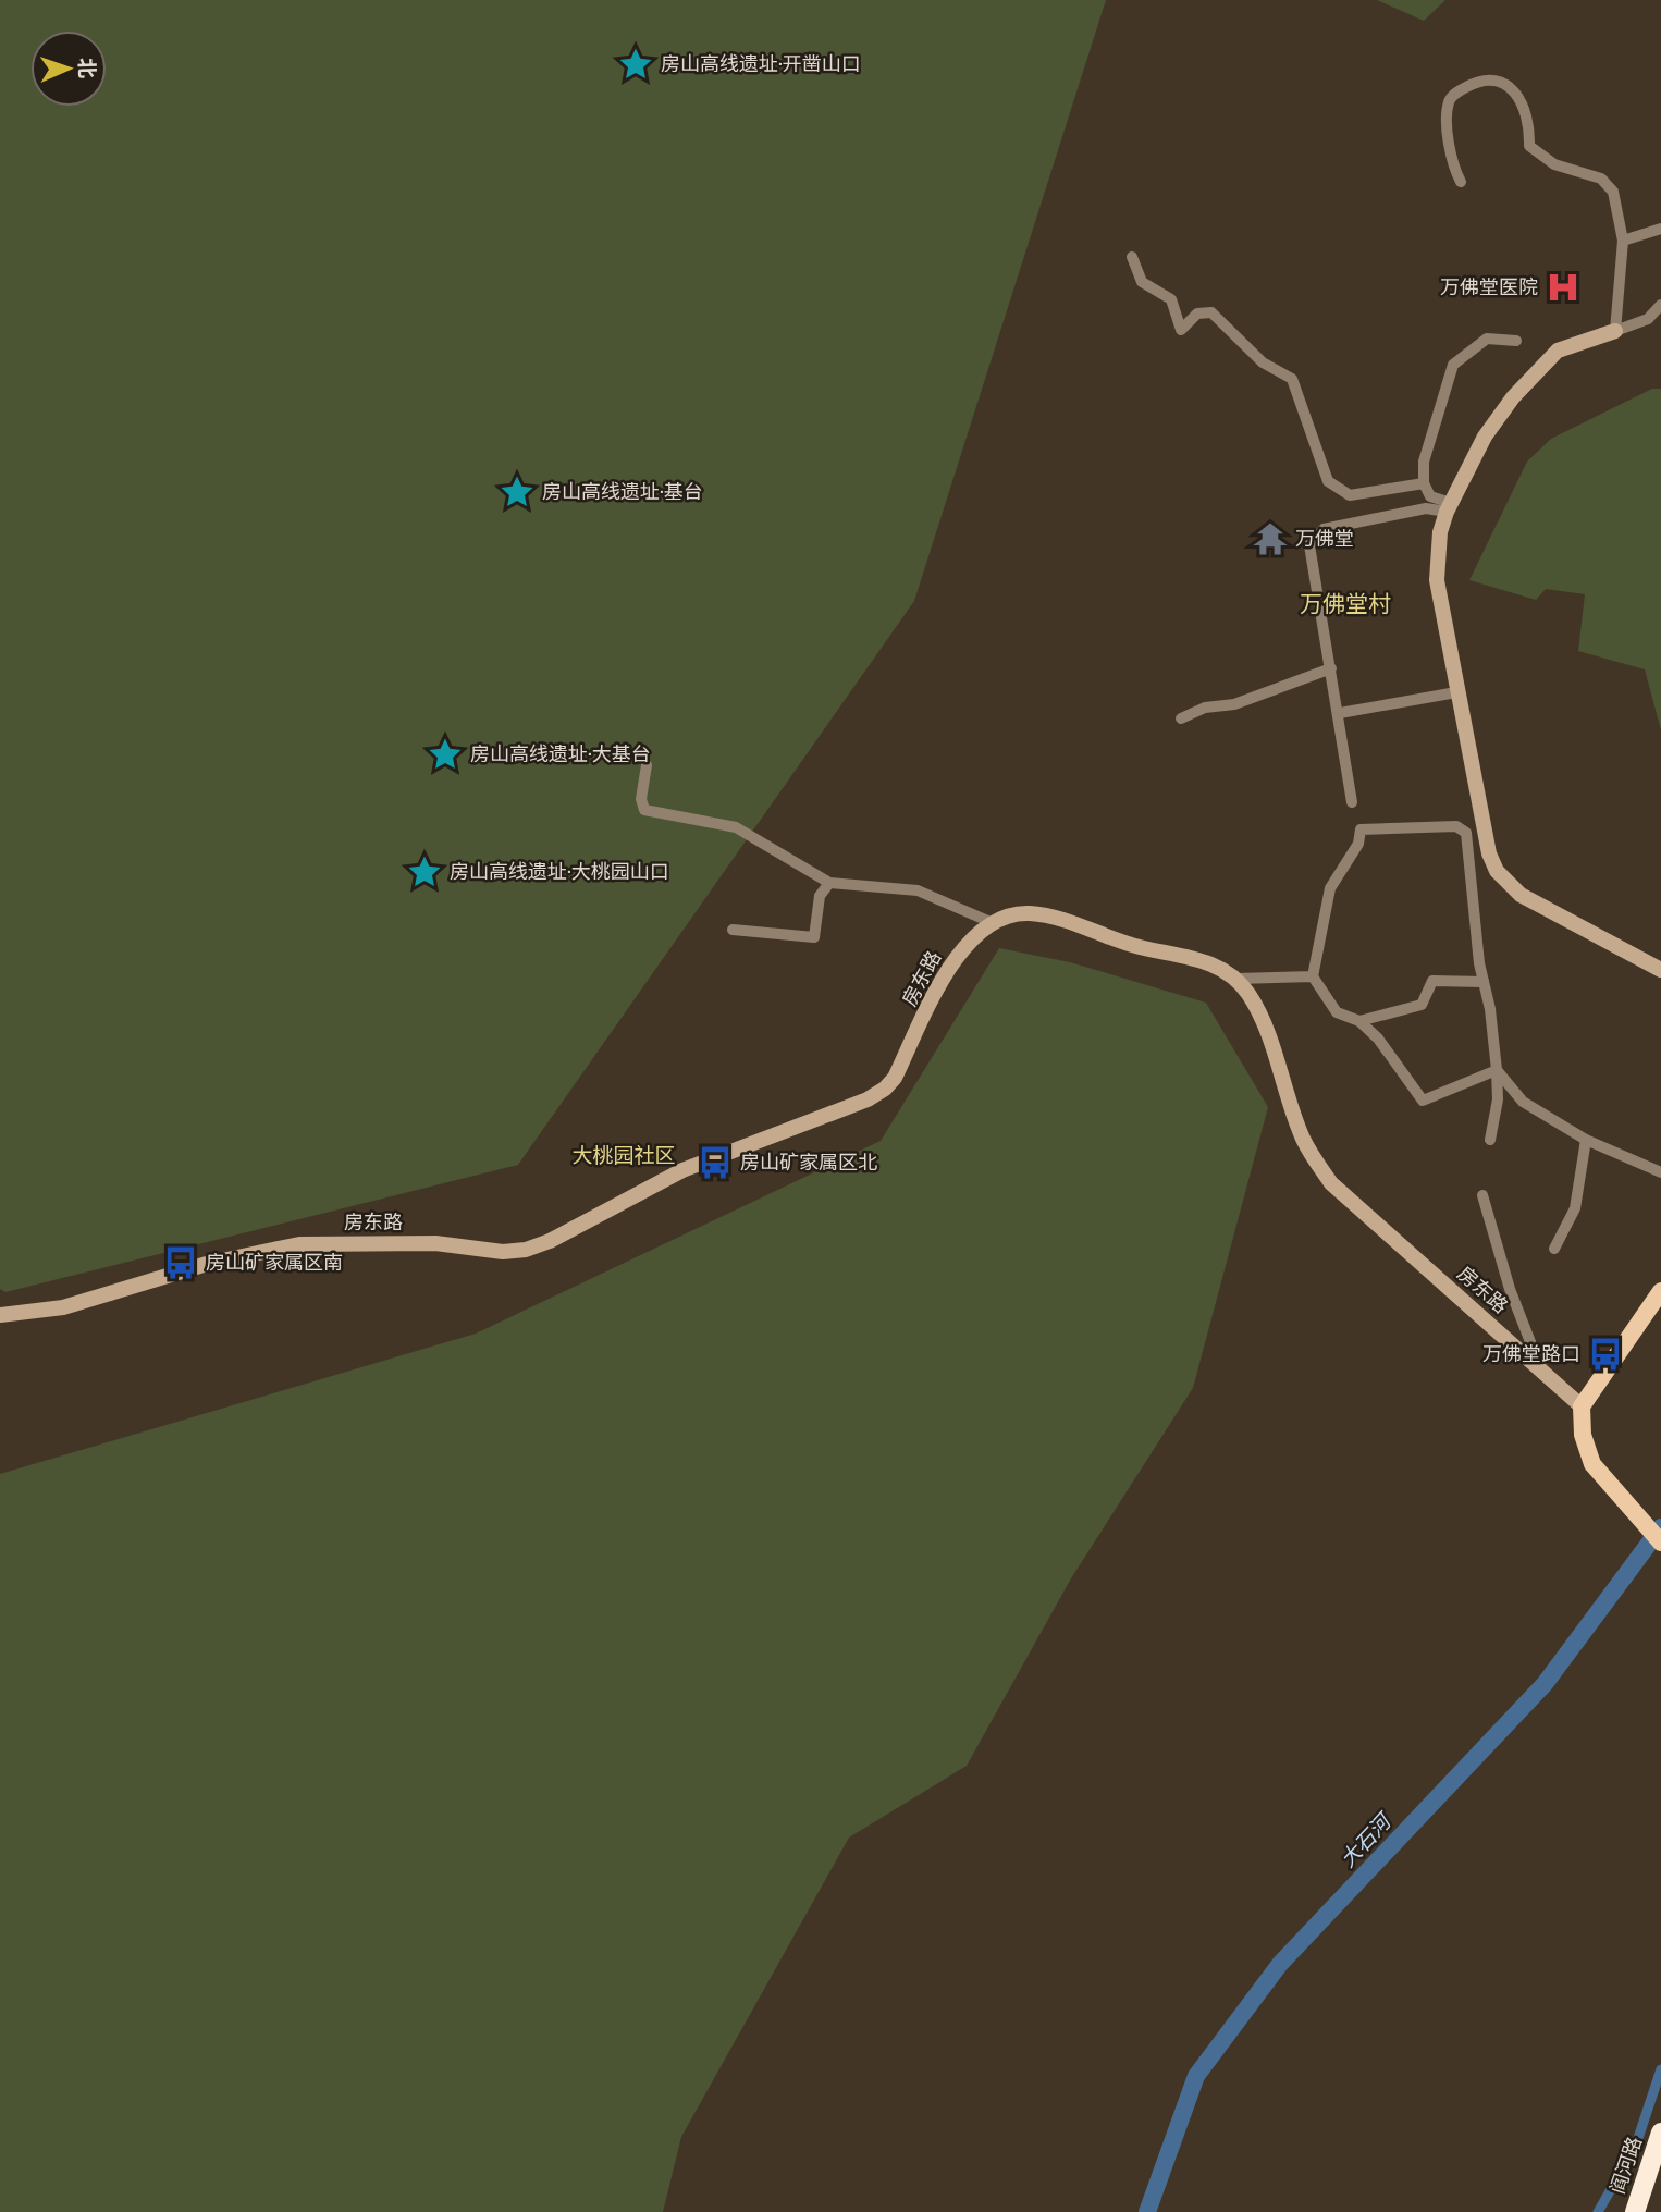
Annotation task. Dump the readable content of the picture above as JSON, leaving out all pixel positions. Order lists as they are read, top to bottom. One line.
{"streets":{"highway":["阎河路"],"main road":["房东路"]},"districts":["万佛堂村","大桃园社区"],"water":["大石河"],"places":{"place":["房山高线遗址·开凿山口","房山高线遗址·基台","房山高线遗址·大基台","房山高线遗址·大桃园山口"],"hospital":["万佛堂医院"],"temple":["万佛堂"],"bus stop":["房山矿家属区北","房山矿家属区南","万佛堂路口"]},"north":"right"}
